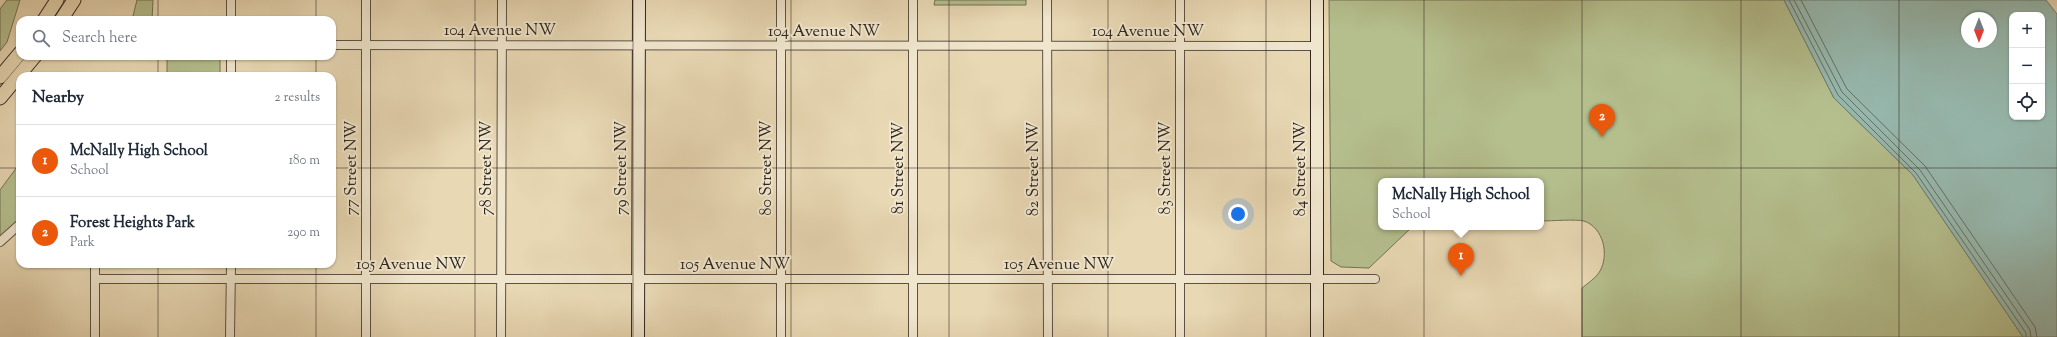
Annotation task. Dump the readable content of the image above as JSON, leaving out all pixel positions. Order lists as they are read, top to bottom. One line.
{"streets":{"street":["104 Avenue NW","77 Street NW","78 Street NW","79 Street NW","80 Street NW","81 Street NW","83 Street NW","82 Street NW","84 Street NW","105 Avenue NW"]},"crossings":[["104 Avenue NW","77 Street NW"],["104 Avenue NW","78 Street NW"],["104 Avenue NW","79 Street NW"],["104 Avenue NW","80 Street NW"],["104 Avenue NW","81 Street NW"],["104 Avenue NW","83 Street NW"],["104 Avenue NW","82 Street NW"],["104 Avenue NW","84 Street NW"],["77 Street NW","105 Avenue NW"],["78 Street NW","105 Avenue NW"],["79 Street NW","105 Avenue NW"],["80 Street NW","105 Avenue NW"],["81 Street NW","105 Avenue NW"],["83 Street NW","105 Avenue NW"],["82 Street NW","105 Avenue NW"],["84 Street NW","105 Avenue NW"]],"north":"bottom","page":{"map_buttons":["+","−"],"search":"Search here","heading":["Nearby","2 results"],"pins":["2","1"],"list":[{"mark":"1","name":"McNally High School","note":"School","value":"180 m"},{"mark":"2","name":"Forest Heights Park","note":"Park","value":"290 m"}],"popup":["McNally High School","School"]}}
